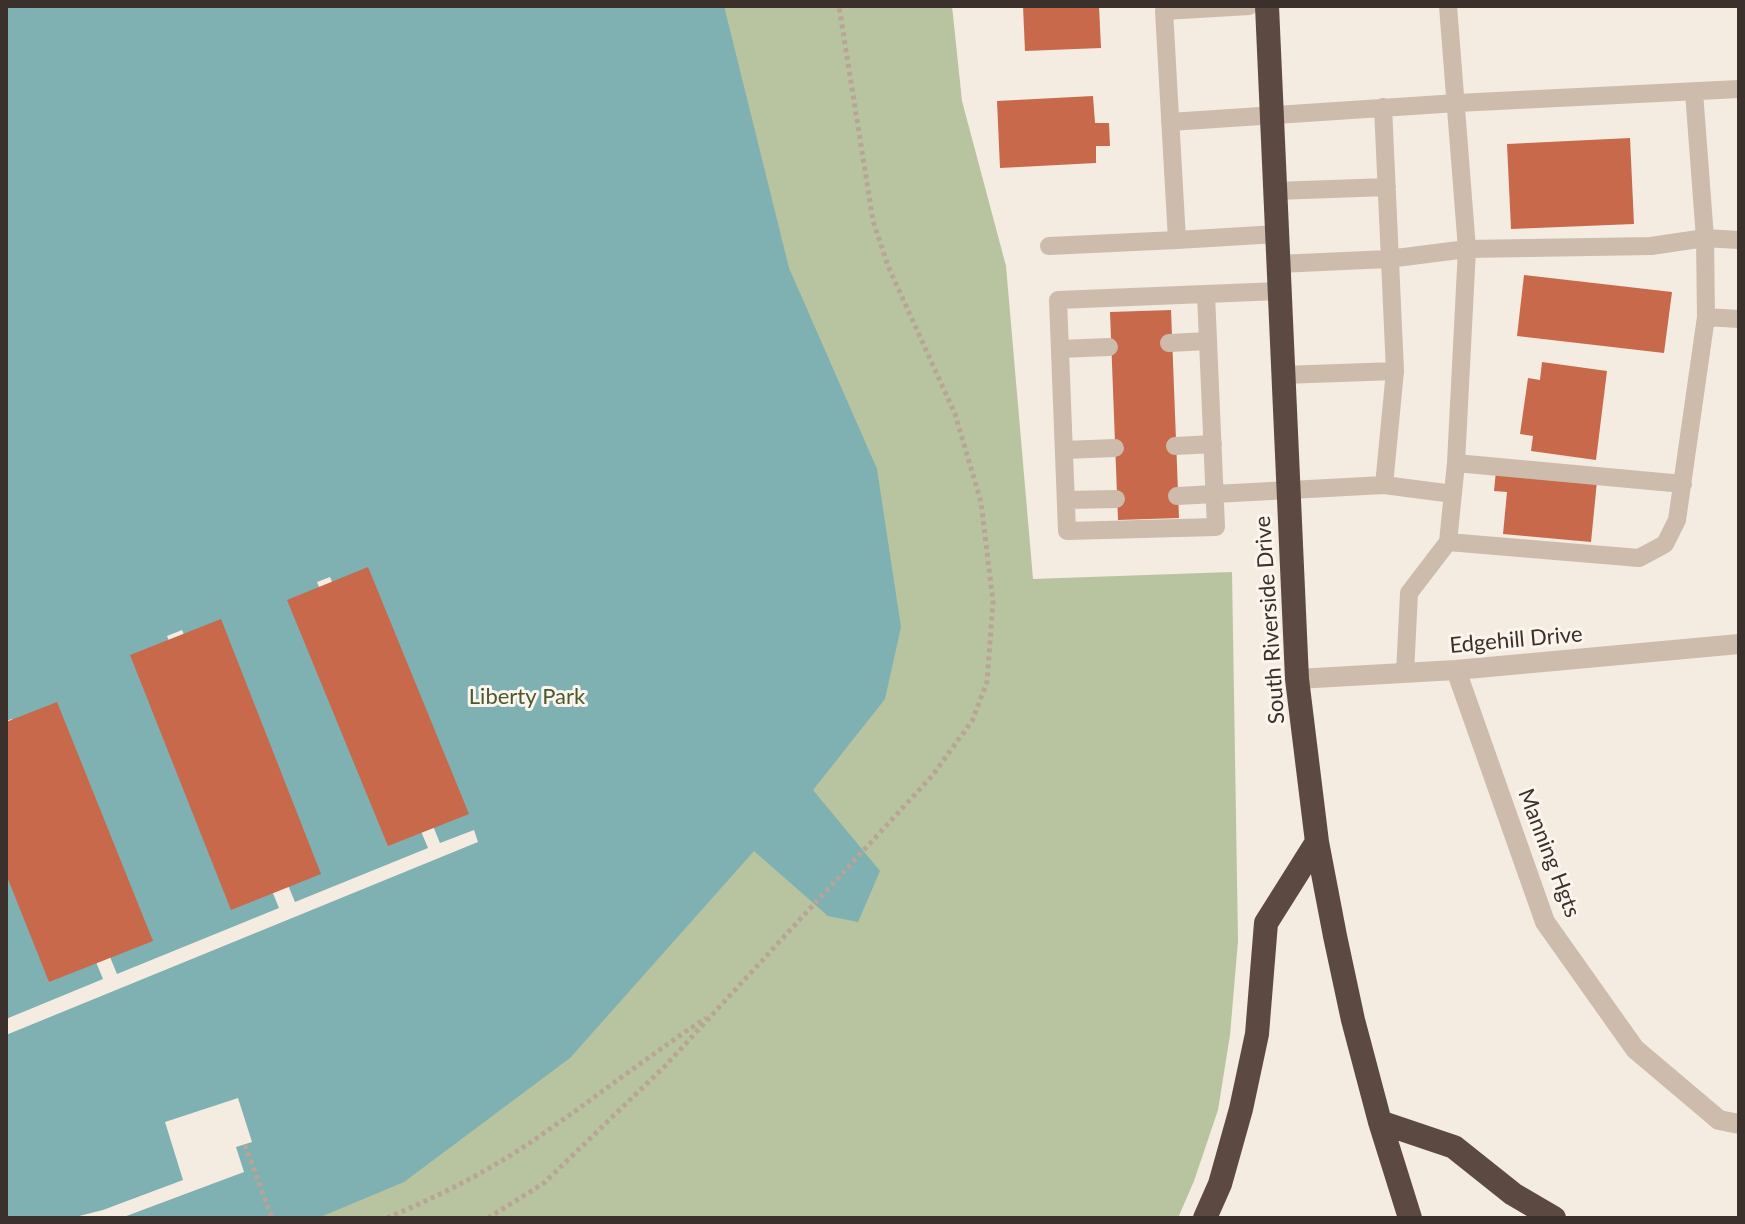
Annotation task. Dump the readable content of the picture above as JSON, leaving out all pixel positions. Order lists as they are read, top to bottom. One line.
{"streets":{"highway":["South Riverside Drive"],"street":["Edgehill Drive","Manning Hgts"]},"crossings":[["South Riverside Drive","Edgehill Drive"],["Edgehill Drive","Manning Hgts"]],"parks":["Liberty Park"]}
